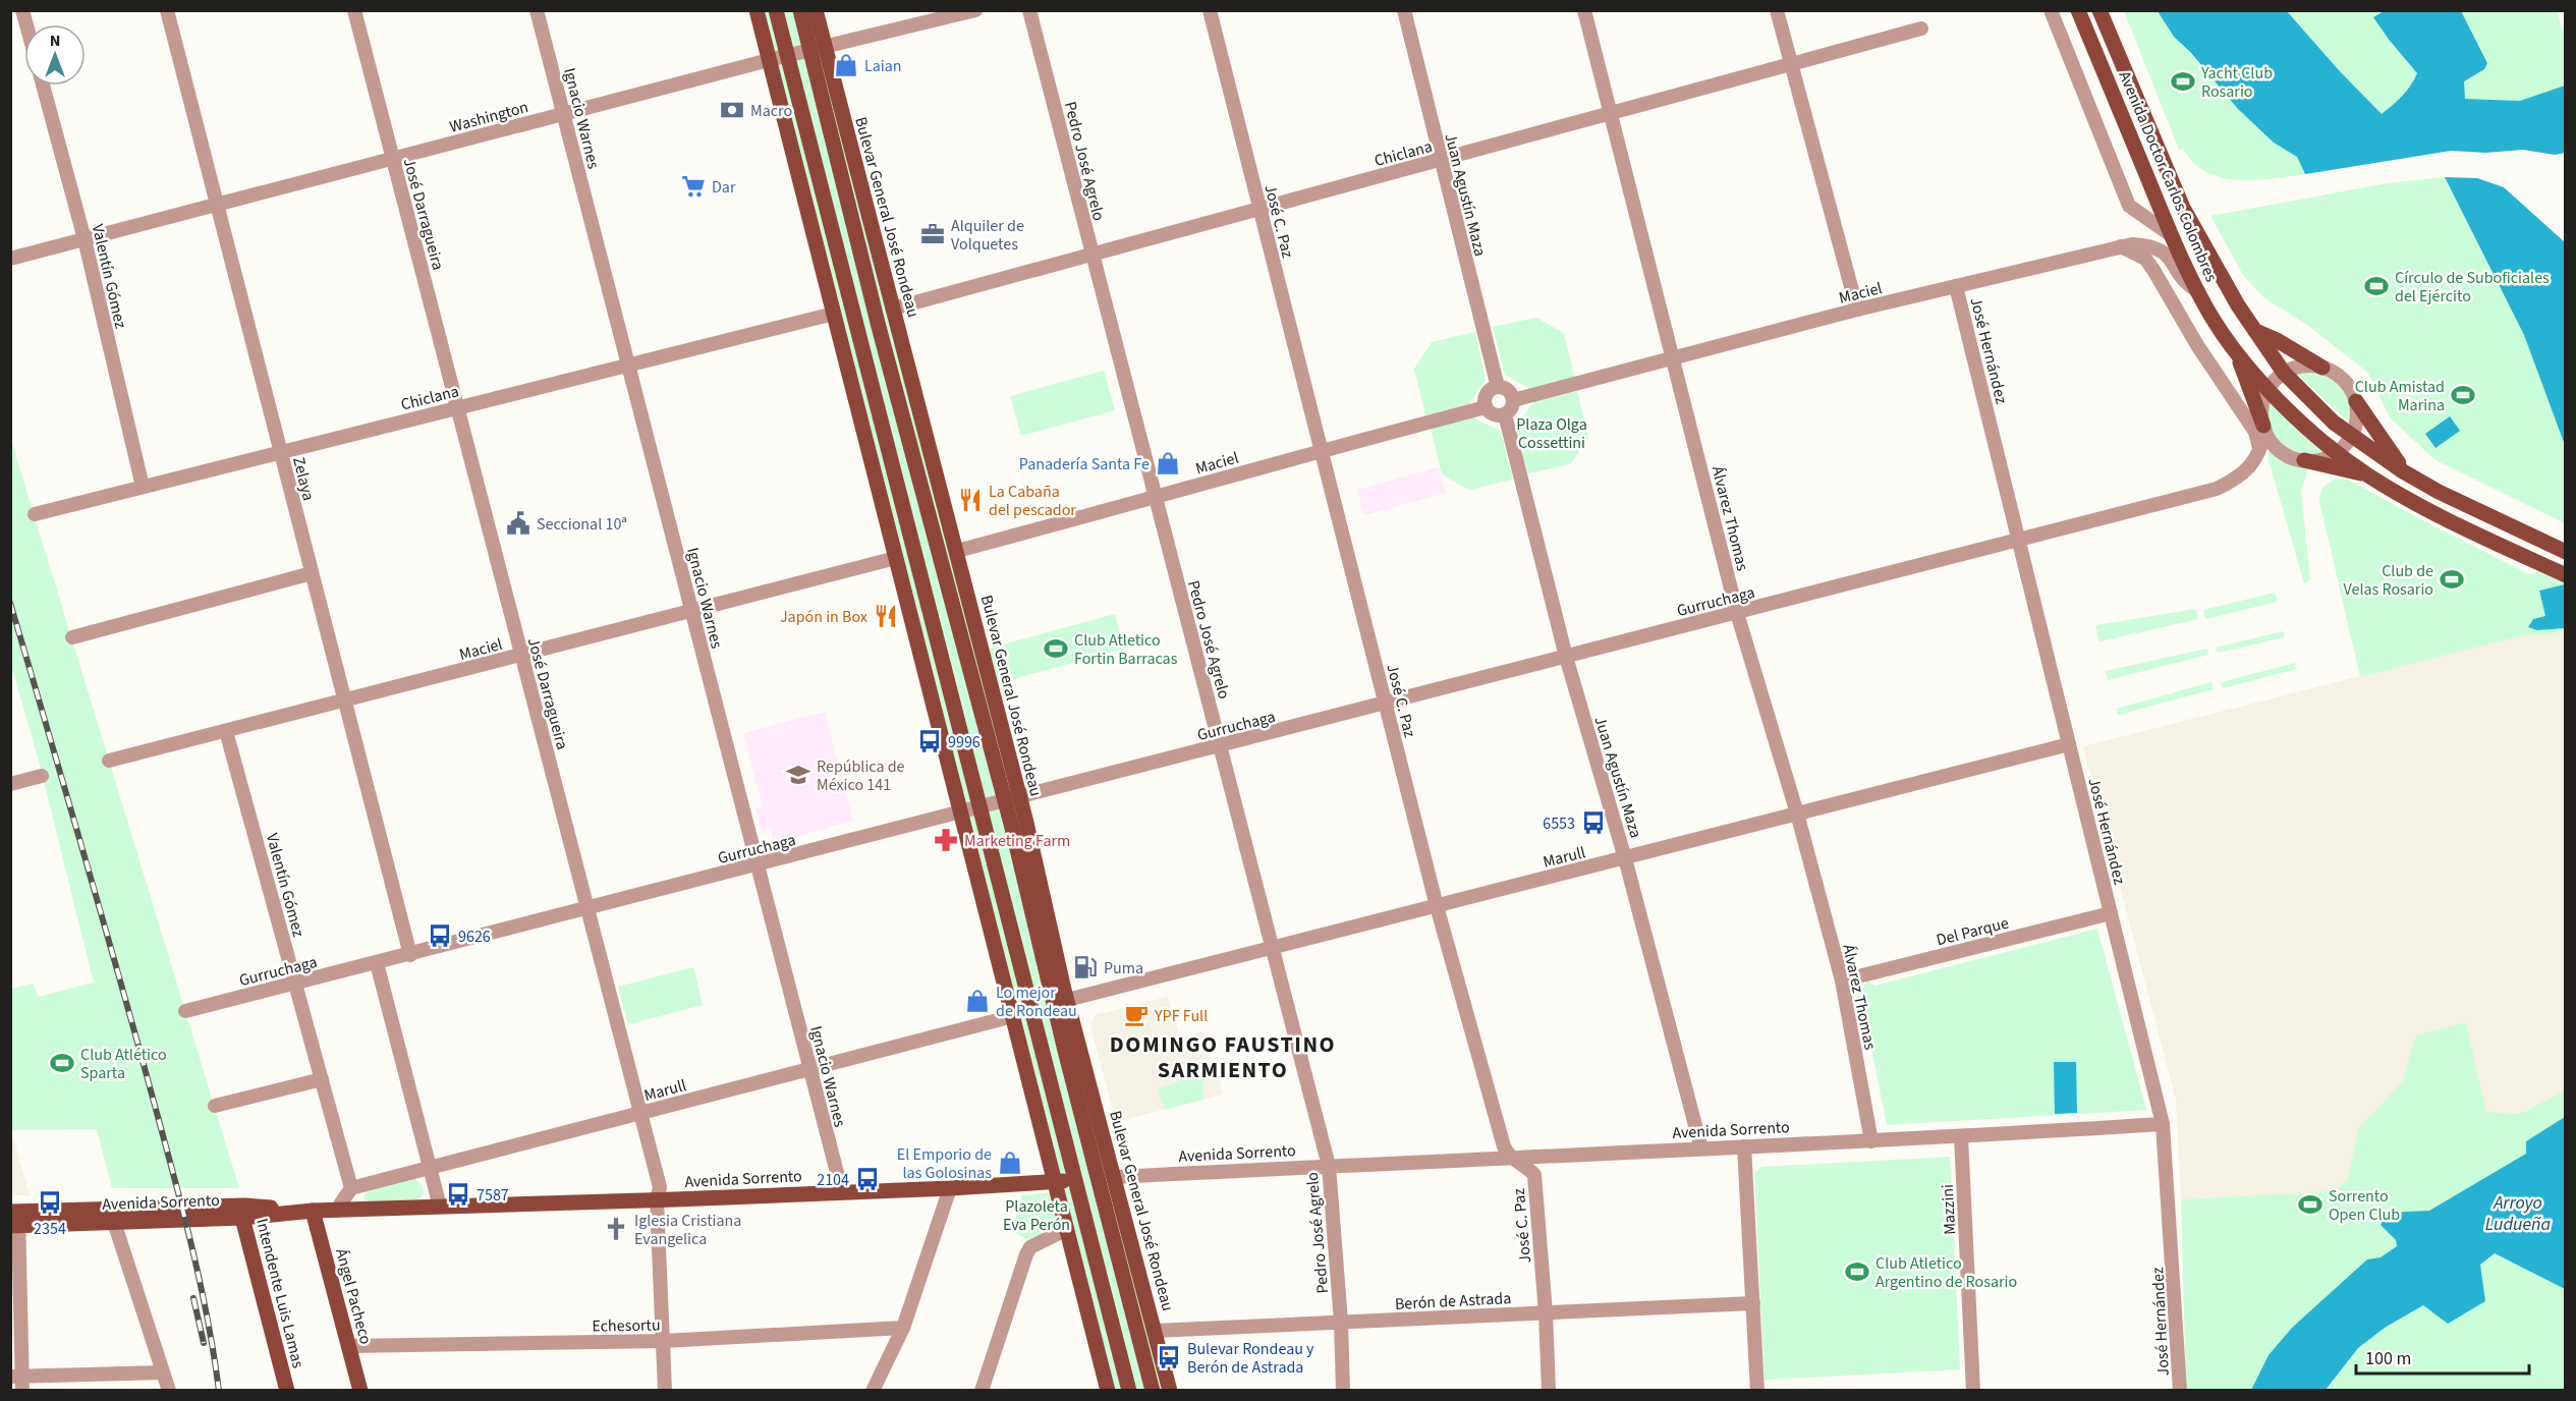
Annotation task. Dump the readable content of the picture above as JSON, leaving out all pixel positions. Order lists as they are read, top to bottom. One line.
{"streets":{"main road":["Avenida Doctor Carlos Colombres","Bulevar General José Rondeau","Avenida Sorrento","Intendente Luis Lamas","Ángel Pacheco"],"street":["Washington","Ignacio Warnes","Chiclana","Pedro José Agrelo","Juan Agustín Maza","José Darragueira","José C. Paz","Valentín Gómez","Maciel","José Hernández","Zelaya","Álvarez Thomas","Gurruchaga","Marull","Del Parque","Mazzini","Berón de Astrada","Echesortu"]},"crossings":[["Washington","Ignacio Warnes"],["Washington","José Darragueira"],["Washington","Bulevar General José Rondeau"],["Washington","Valentín Gómez"],["Washington","Zelaya"],["Ignacio Warnes","Chiclana"],["Ignacio Warnes","Maciel"],["Ignacio Warnes","Gurruchaga"],["Ignacio Warnes","Marull"],["Ignacio Warnes","Avenida Sorrento"],["Chiclana","Pedro José Agrelo"],["Chiclana","Juan Agustín Maza"],["Chiclana","José Darragueira"],["Chiclana","Bulevar General José Rondeau"],["Chiclana","José C. Paz"],["Chiclana","Valentín Gómez"],["Chiclana","Zelaya"],["Chiclana","Álvarez Thomas"],["Pedro José Agrelo","Maciel"],["Pedro José Agrelo","Gurruchaga"],["Pedro José Agrelo","Marull"],["Pedro José Agrelo","Avenida Sorrento"],["Pedro José Agrelo","Berón de Astrada"],["Avenida Doctor Carlos Colombres","Maciel"],["Avenida Doctor Carlos Colombres","Gurruchaga"],["Juan Agustín Maza","Maciel"],["Juan Agustín Maza","Gurruchaga"],["Juan Agustín Maza","Marull"],["Juan Agustín Maza","Avenida Sorrento"],["José Darragueira","Maciel"],["José Darragueira","Gurruchaga"],["José Darragueira","Marull"],["José Darragueira","Avenida Sorrento"],["José Darragueira","Echesortu"],["Bulevar General José Rondeau","Maciel"],["Bulevar General José Rondeau","Gurruchaga"],["Bulevar General José Rondeau","Marull"],["Bulevar General José Rondeau","Avenida Sorrento"],["Bulevar General José Rondeau","Berón de Astrada"],["José C. Paz","Maciel"],["José C. Paz","Gurruchaga"],["José C. Paz","Marull"],["José C. Paz","Avenida Sorrento"],["José C. Paz","Berón de Astrada"],["Valentín Gómez","Maciel"],["Valentín Gómez","Gurruchaga"],["Valentín Gómez","Marull"],["Maciel","José Hernández"],["Maciel","Zelaya"],["Maciel","Álvarez Thomas"],["José Hernández","Gurruchaga"],["José Hernández","Marull"],["José Hernández","Del Parque"],["José Hernández","Avenida Sorrento"],["Zelaya","Gurruchaga"],["Álvarez Thomas","Gurruchaga"],["Álvarez Thomas","Marull"],["Álvarez Thomas","Del Parque"],["Álvarez Thomas","Avenida Sorrento"],["Avenida Sorrento","Mazzini"],["Avenida Sorrento","Intendente Luis Lamas"],["Avenida Sorrento","Ángel Pacheco"],["Ángel Pacheco","Echesortu"]],"districts":["DOMINGO FAUSTINO SARMIENTO"],"water":["Arroyo Ludueña"],"parks":["Plaza Olga Cossettini","Plazoleta Eva Perón"],"places":{"shop":["Laian","Panadería Santa Fe","Lo mejor de Rondeau","El Emporio de las Golosinas"],"sports":["Yacht Club Rosario","Círculo de Suboficiales del Ejército","Club Amistad Marina","Club de Velas Rosario","Club Atletico Fortin Barracas","Club Atlético Sparta","Sorrento Open Club","Club Atletico Argentino de Rosario"],"bank":["Macro"],"supermarket":["Dar"],"office":["Alquiler de Volquetes"],"restaurant":["La Cabaña del pescador","Japón in Box"],"public building":["Seccional 10ª"],"bus stop":["9996","6553","9626","2104","7587","2354","Bulevar Rondeau y Berón de Astrada"],"school or university":["República de México 141"],"pharmacy":["Marketing Farm"],"fuel station":["Puma"],"cafe":["YPF Full"],"church":["Iglesia Cristiana Evangelica"]},"scale_bar":"100 m","north":"top"}
